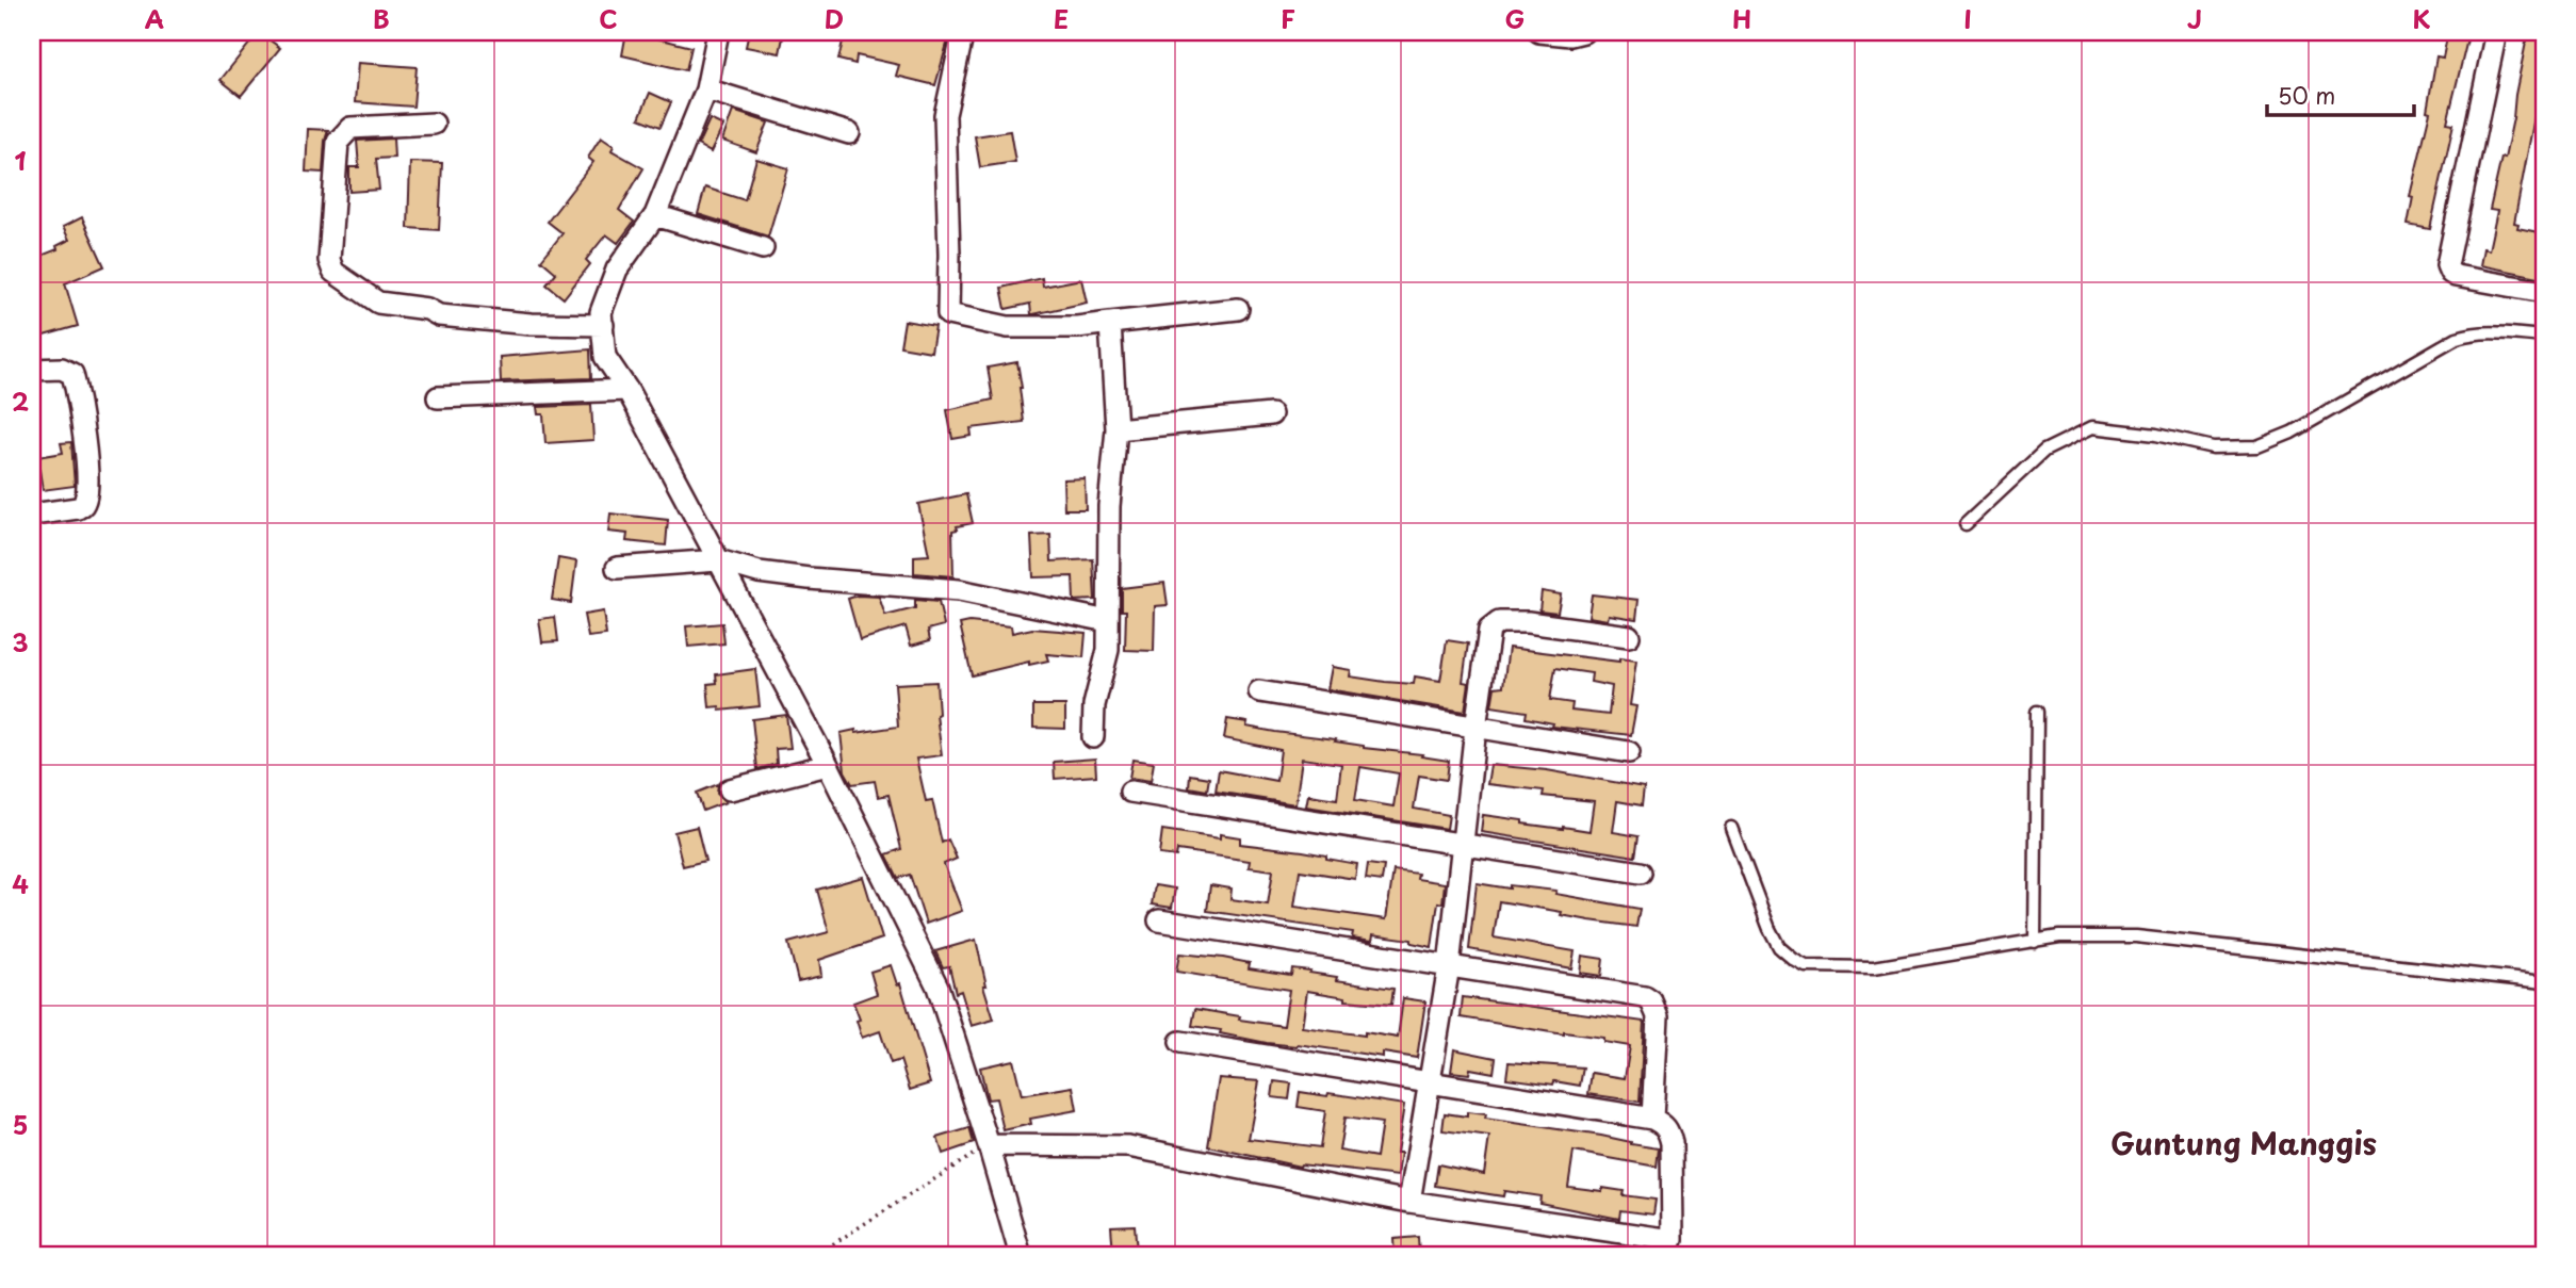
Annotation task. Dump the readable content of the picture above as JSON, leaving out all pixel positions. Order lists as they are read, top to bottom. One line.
{"districts":["Guntung Manggis"],"scale_bar":"50 m","grid":{"columns":["A","B","C","D","E","F","G","H","I","J","K"],"rows":["1","2","3","4","5"]}}
